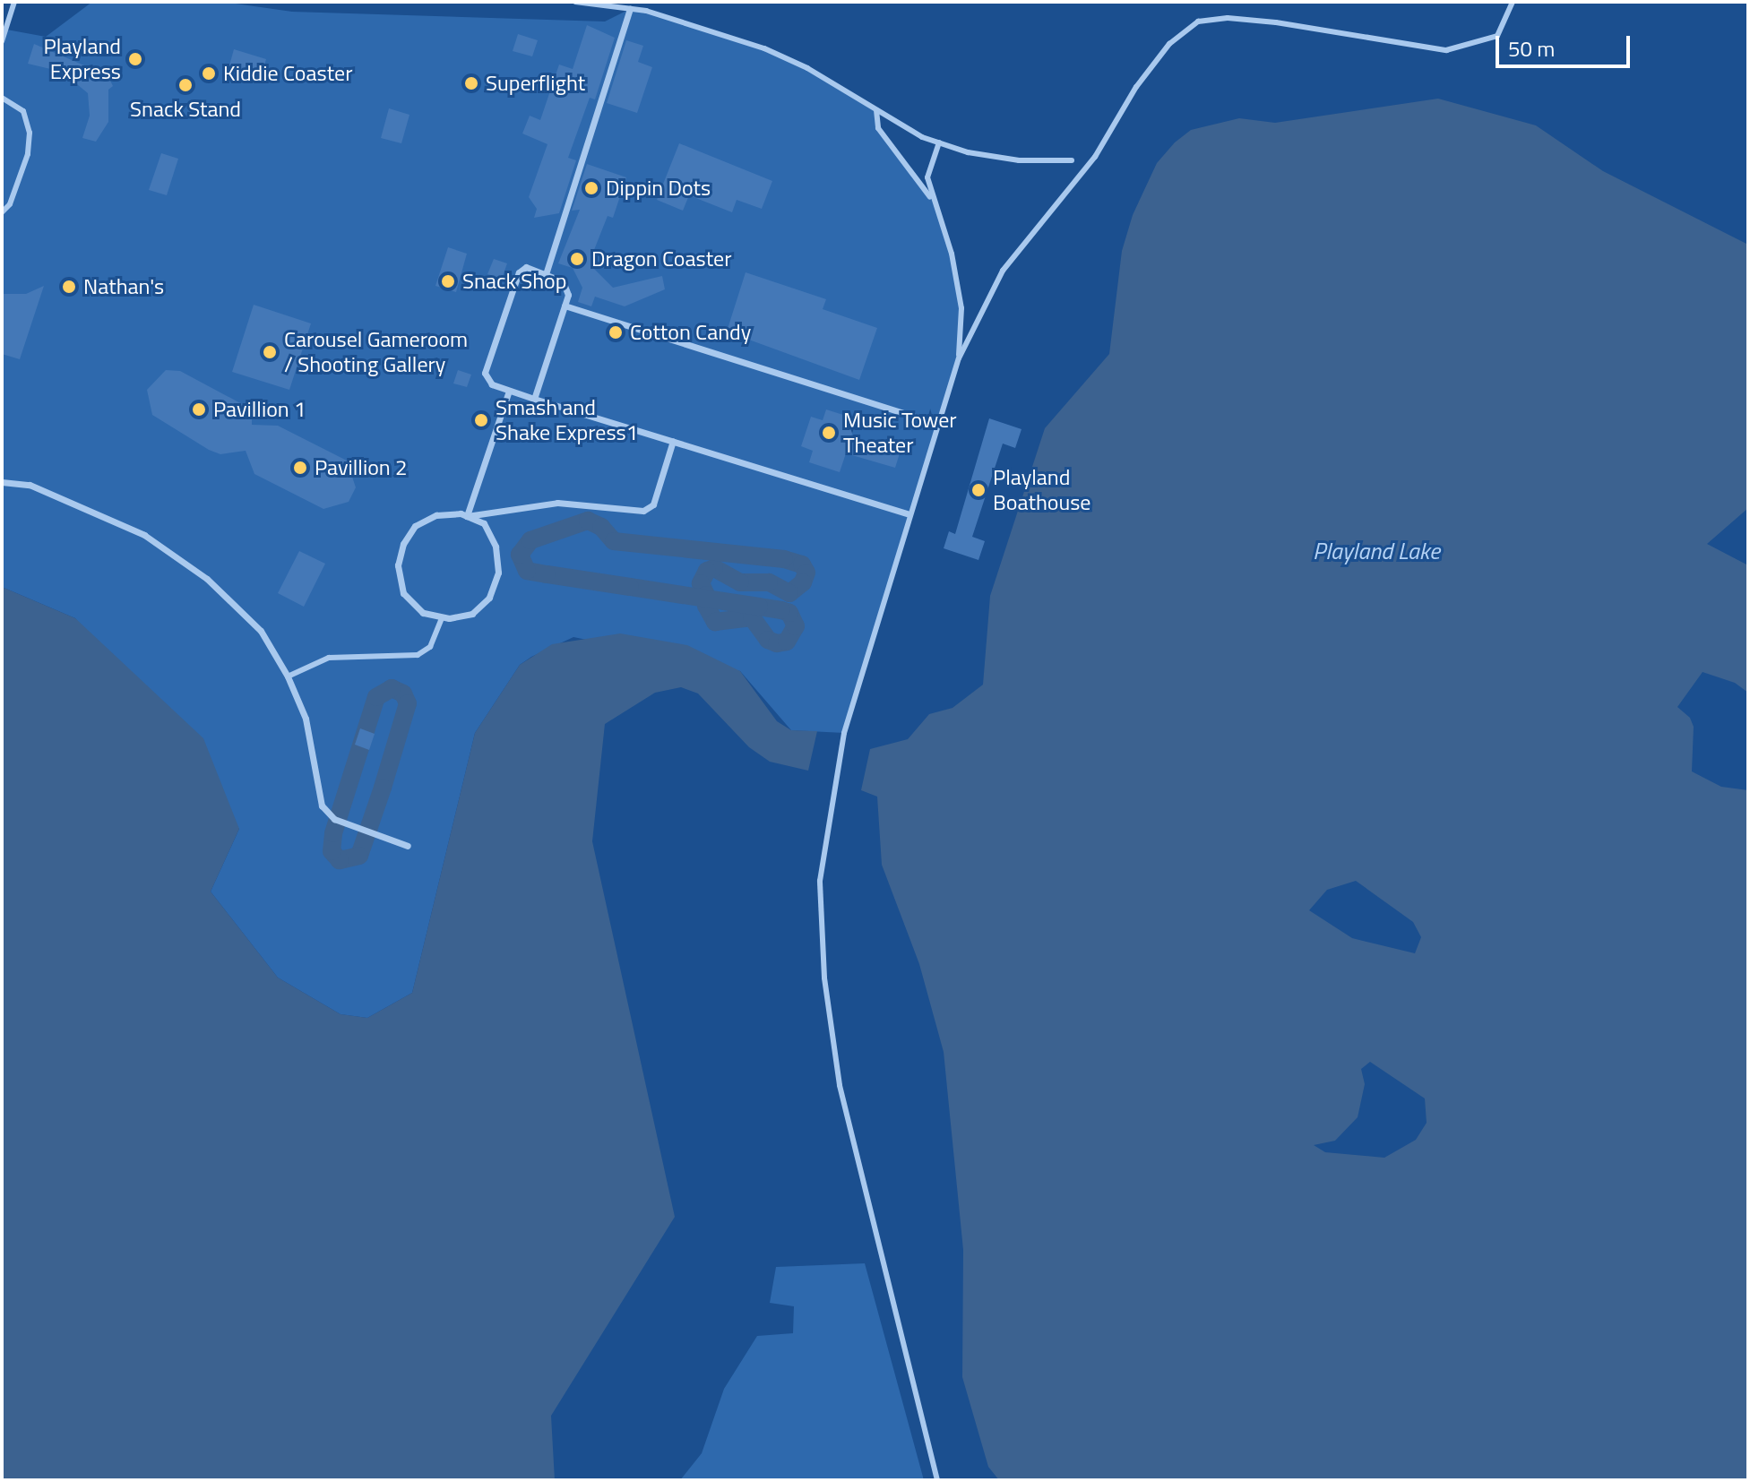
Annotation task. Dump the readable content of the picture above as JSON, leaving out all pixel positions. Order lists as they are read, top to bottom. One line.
{"water":["Playland Lake"],"places":["Playland Express","Kiddie Coaster","Superflight","Snack Stand","Dippin Dots","Dragon Coaster","Snack Shop","Nathan's","Cotton Candy","Carousel Gameroom / Shooting Gallery","Pavillion 1","Smash and Shake Express1","Music Tower Theater","Pavillion 2","Playland Boathouse"],"scale_bar":"50 m"}
